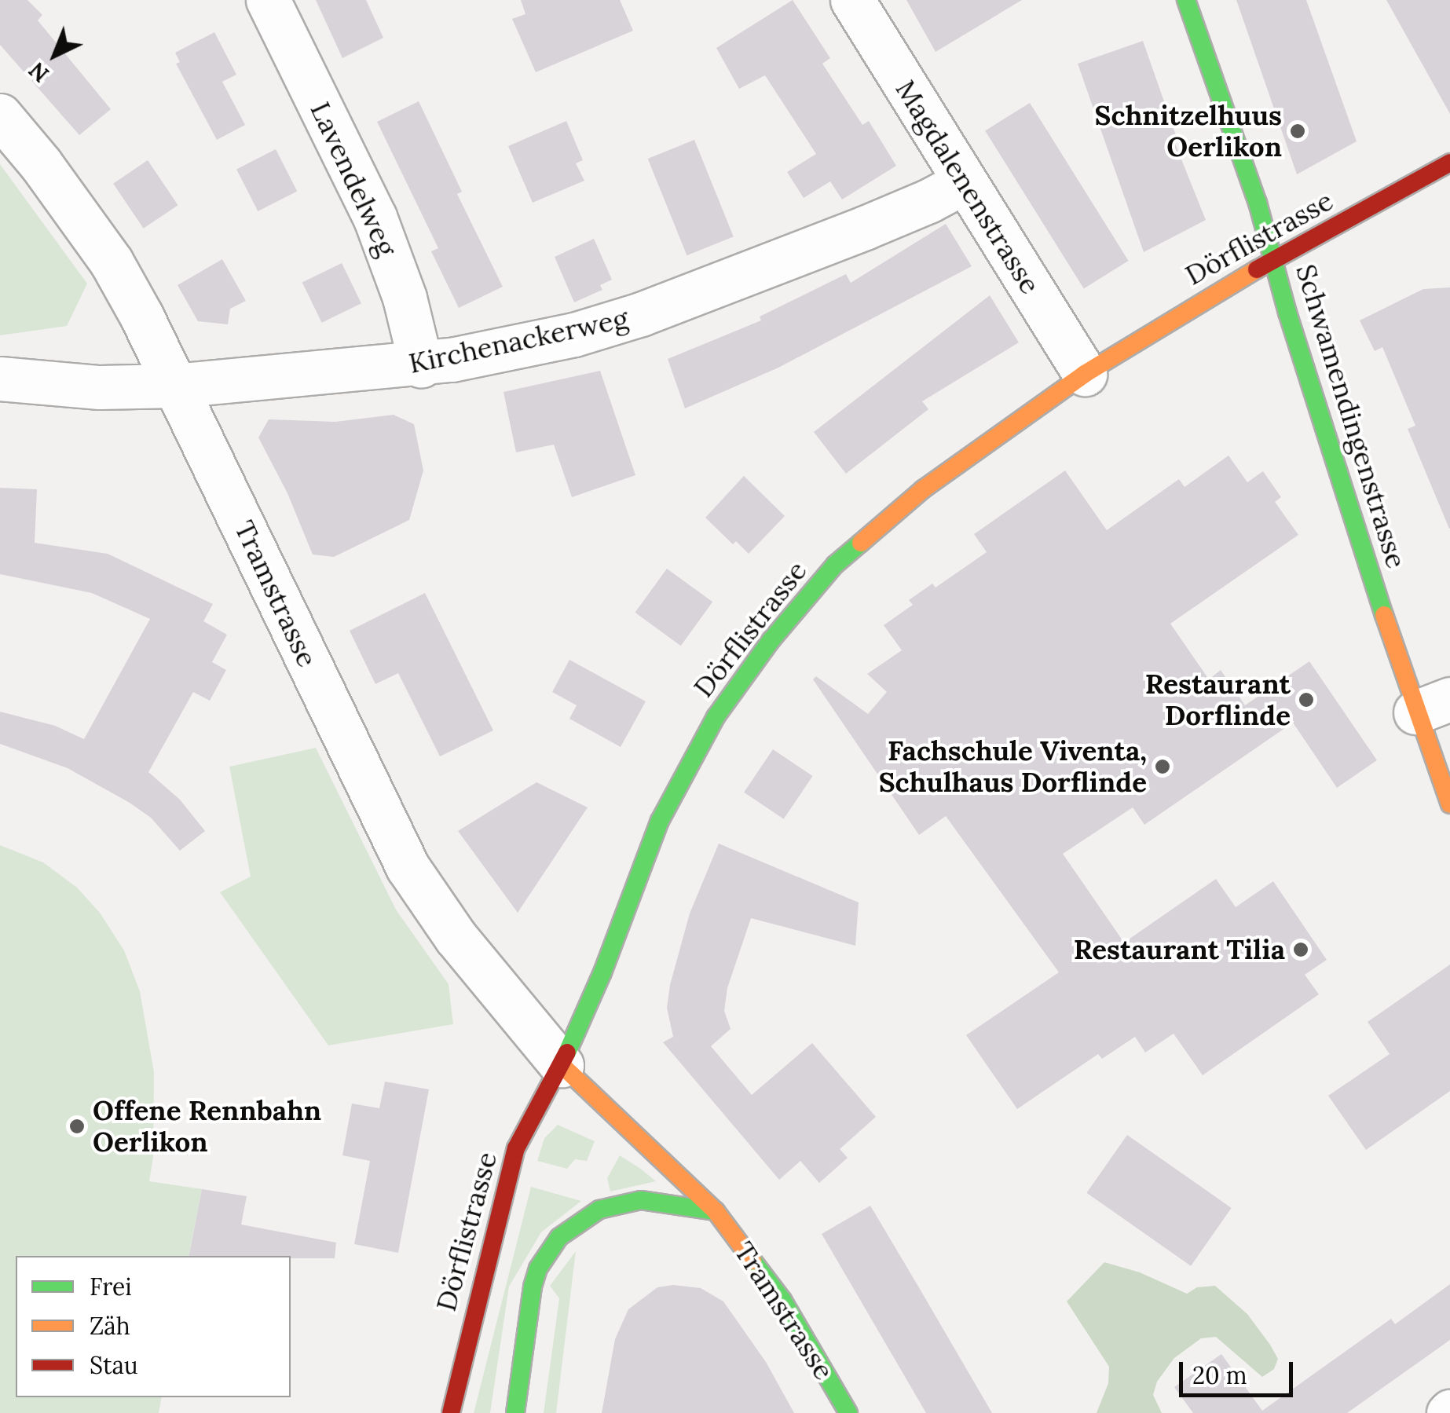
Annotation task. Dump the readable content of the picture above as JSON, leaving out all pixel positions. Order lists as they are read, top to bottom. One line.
{"streets":{"main road":["Dörflistrasse","Schwamendingenstrasse","Tramstrasse"],"street":["Lavendelweg","Magdalenenstrasse","Kirchenackerweg"]},"crossings":[["Lavendelweg","Kirchenackerweg"],["Magdalenenstrasse","Dörflistrasse"],["Magdalenenstrasse","Kirchenackerweg"],["Dörflistrasse","Schwamendingenstrasse"],["Dörflistrasse","Tramstrasse"],["Kirchenackerweg","Tramstrasse"]],"places":["Schnitzelhuus Oerlikon","Restaurant Dorflinde","Fachschule Viventa, Schulhaus Dorflinde","Restaurant Tilia","Offene Rennbahn Oerlikon"],"legend":["Frei","Zäh","Stau"],"scale_bar":"20 m","north":"bottom left"}
